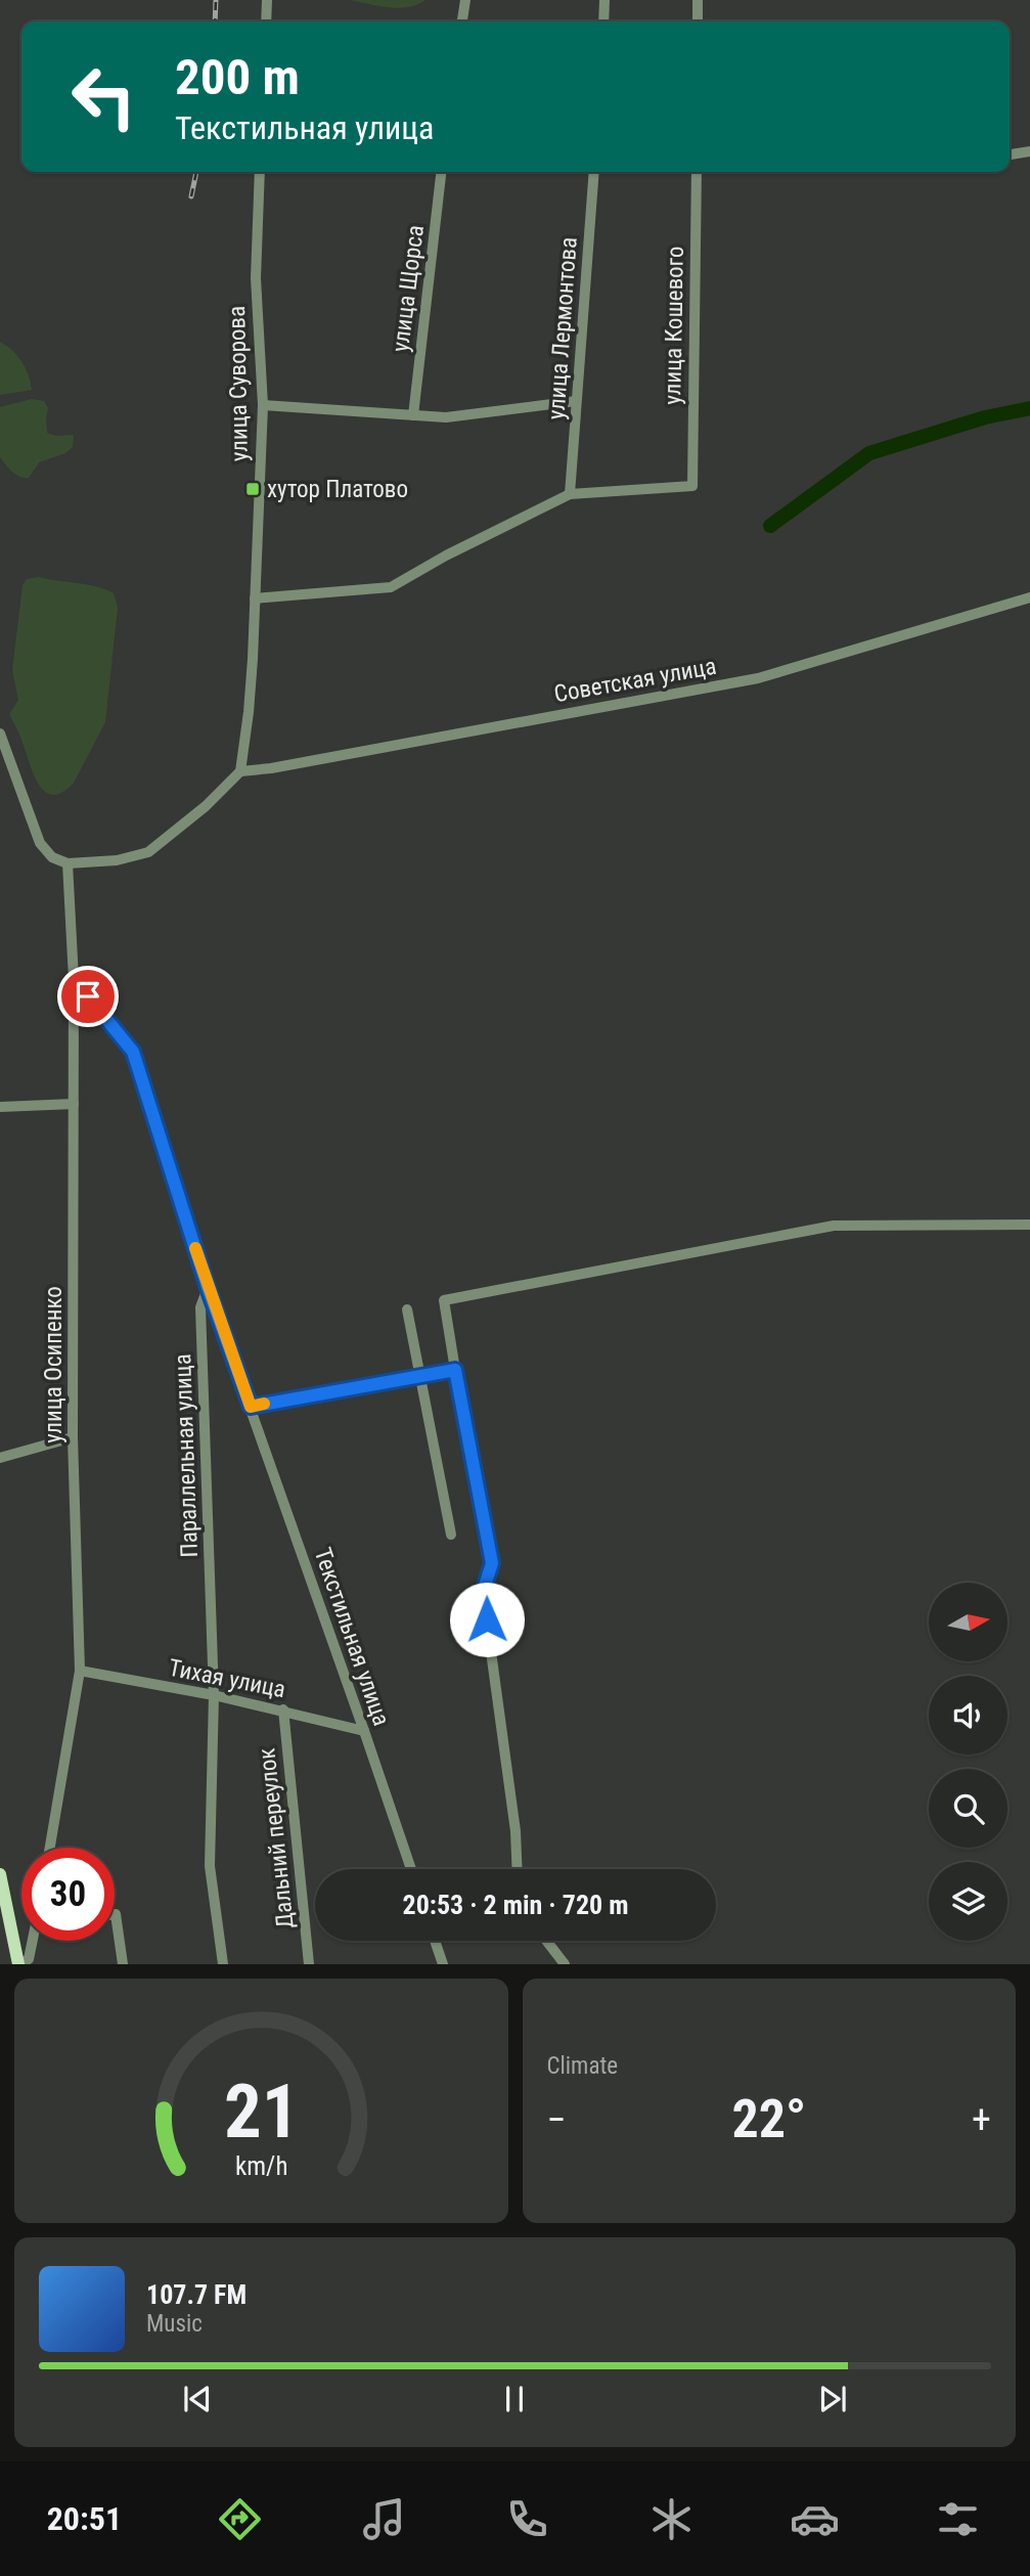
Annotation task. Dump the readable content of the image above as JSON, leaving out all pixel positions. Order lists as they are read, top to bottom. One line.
{"streets":{"street":["улица Щорса","улица Кошевого","улица Лермонтова","улица Суворова","Советская улица","улица Осипенко","Параллельная улица","Текстильная улица","Тихая улица","Дальний переулок"]},"crossings":[["улица Кошевого","улица Лермонтова"],["улица Суворова","Советская улица"],["улица Осипенко","Параллельная улица"],["улица Осипенко","Тихая улица"],["Параллельная улица","Текстильная улица"],["Параллельная улица","Тихая улица"],["Текстильная улица","Тихая улица"],["Тихая улица","Дальний переулок"]],"places":{"transit":["хутор Платово"]},"north":"right","page":{"turn":["200 m","Текстильная улица"],"limit":"30","trip":"20:53 · 2 min · 720 m","tile":"Climate","heat":["−","22°","+"],"song":["107.7 FM","Music"],"tabs":"20:51","gauge":["21","km/h"]}}
